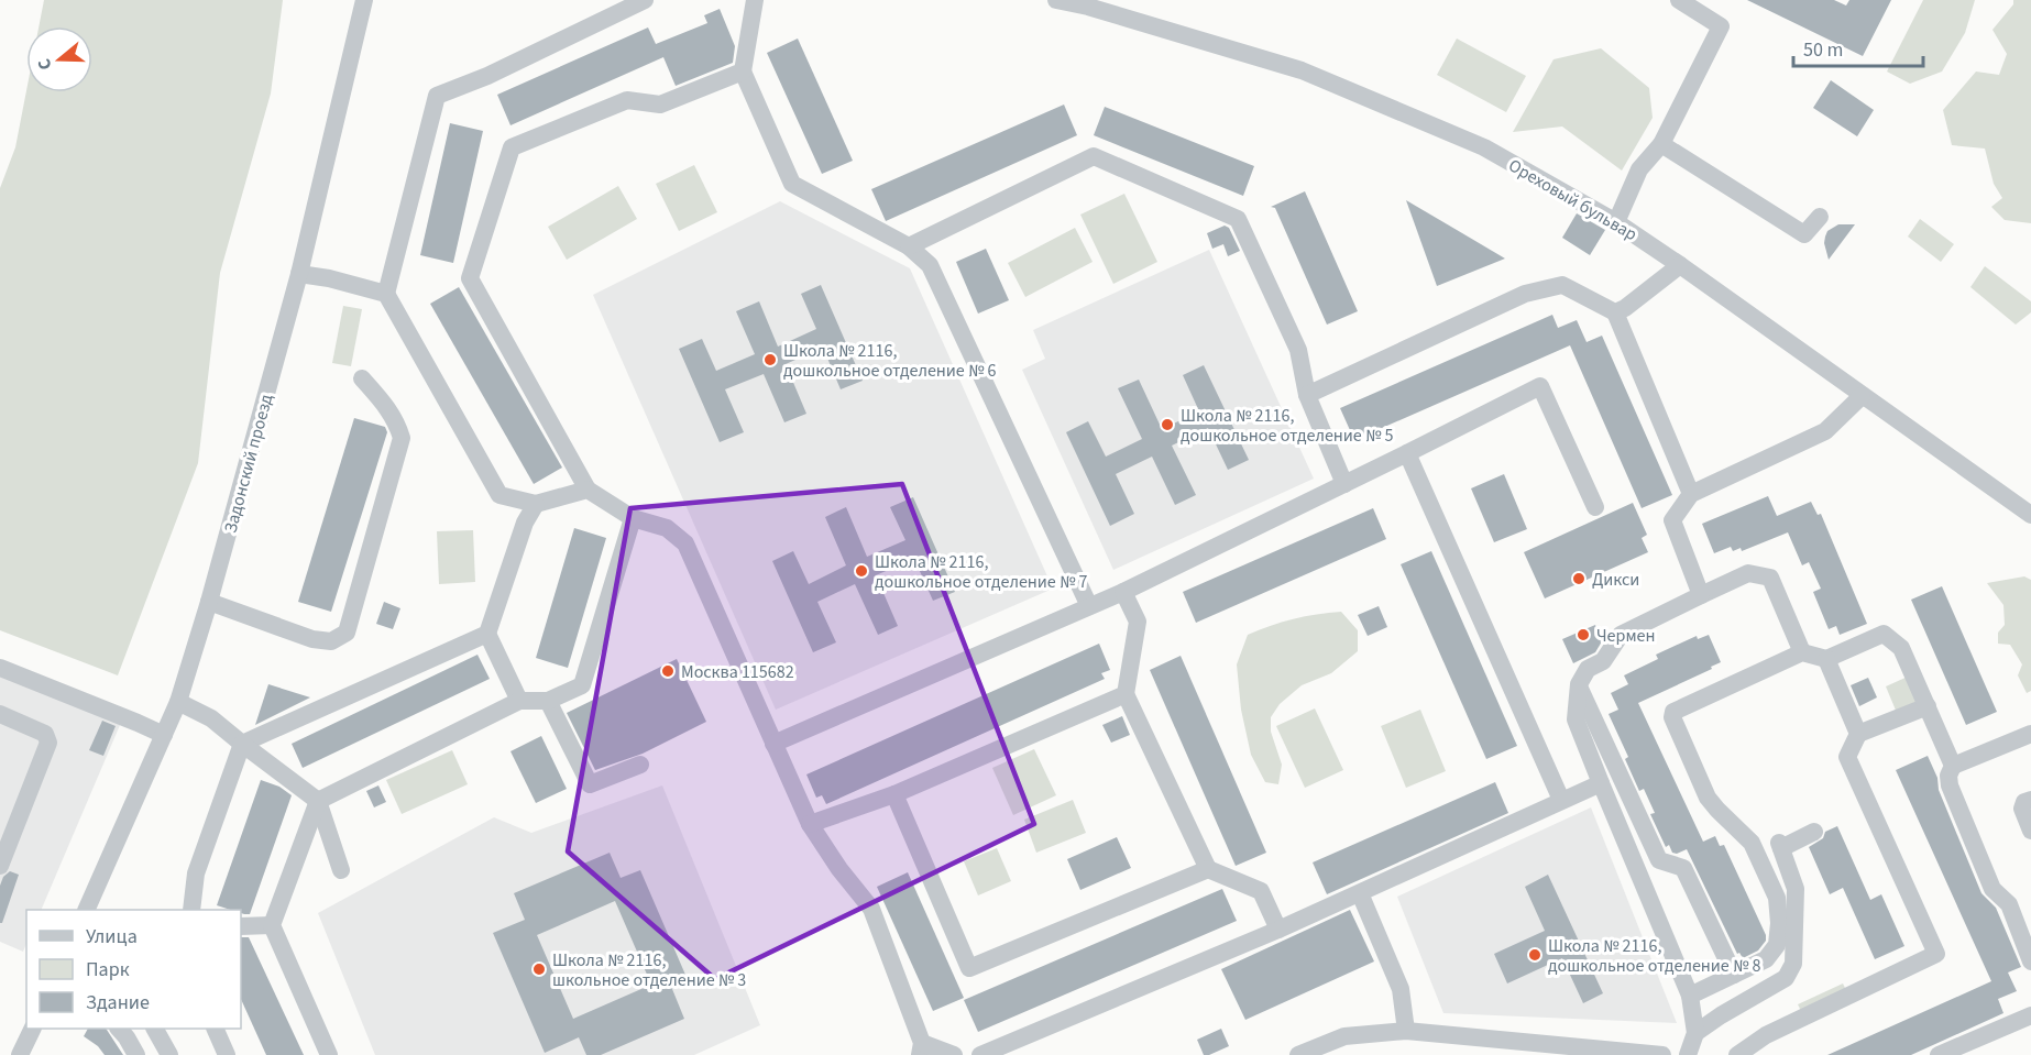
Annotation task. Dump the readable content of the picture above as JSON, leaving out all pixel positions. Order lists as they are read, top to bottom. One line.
{"streets":{"street":["Ореховый бульвар","Задонский проезд"]},"places":["Школа № 2116, дошкольное отделение № 6","Школа № 2116, дошкольное отделение № 5","Школа № 2116, дошкольное отделение № 7","Дикси","Чермен","Москва 115682","Школа № 2116, дошкольное отделение № 8","Школа № 2116, школьное отделение № 3"],"legend":["Улица","Парк","Здание"],"scale_bar":"50 m","north":"left"}
